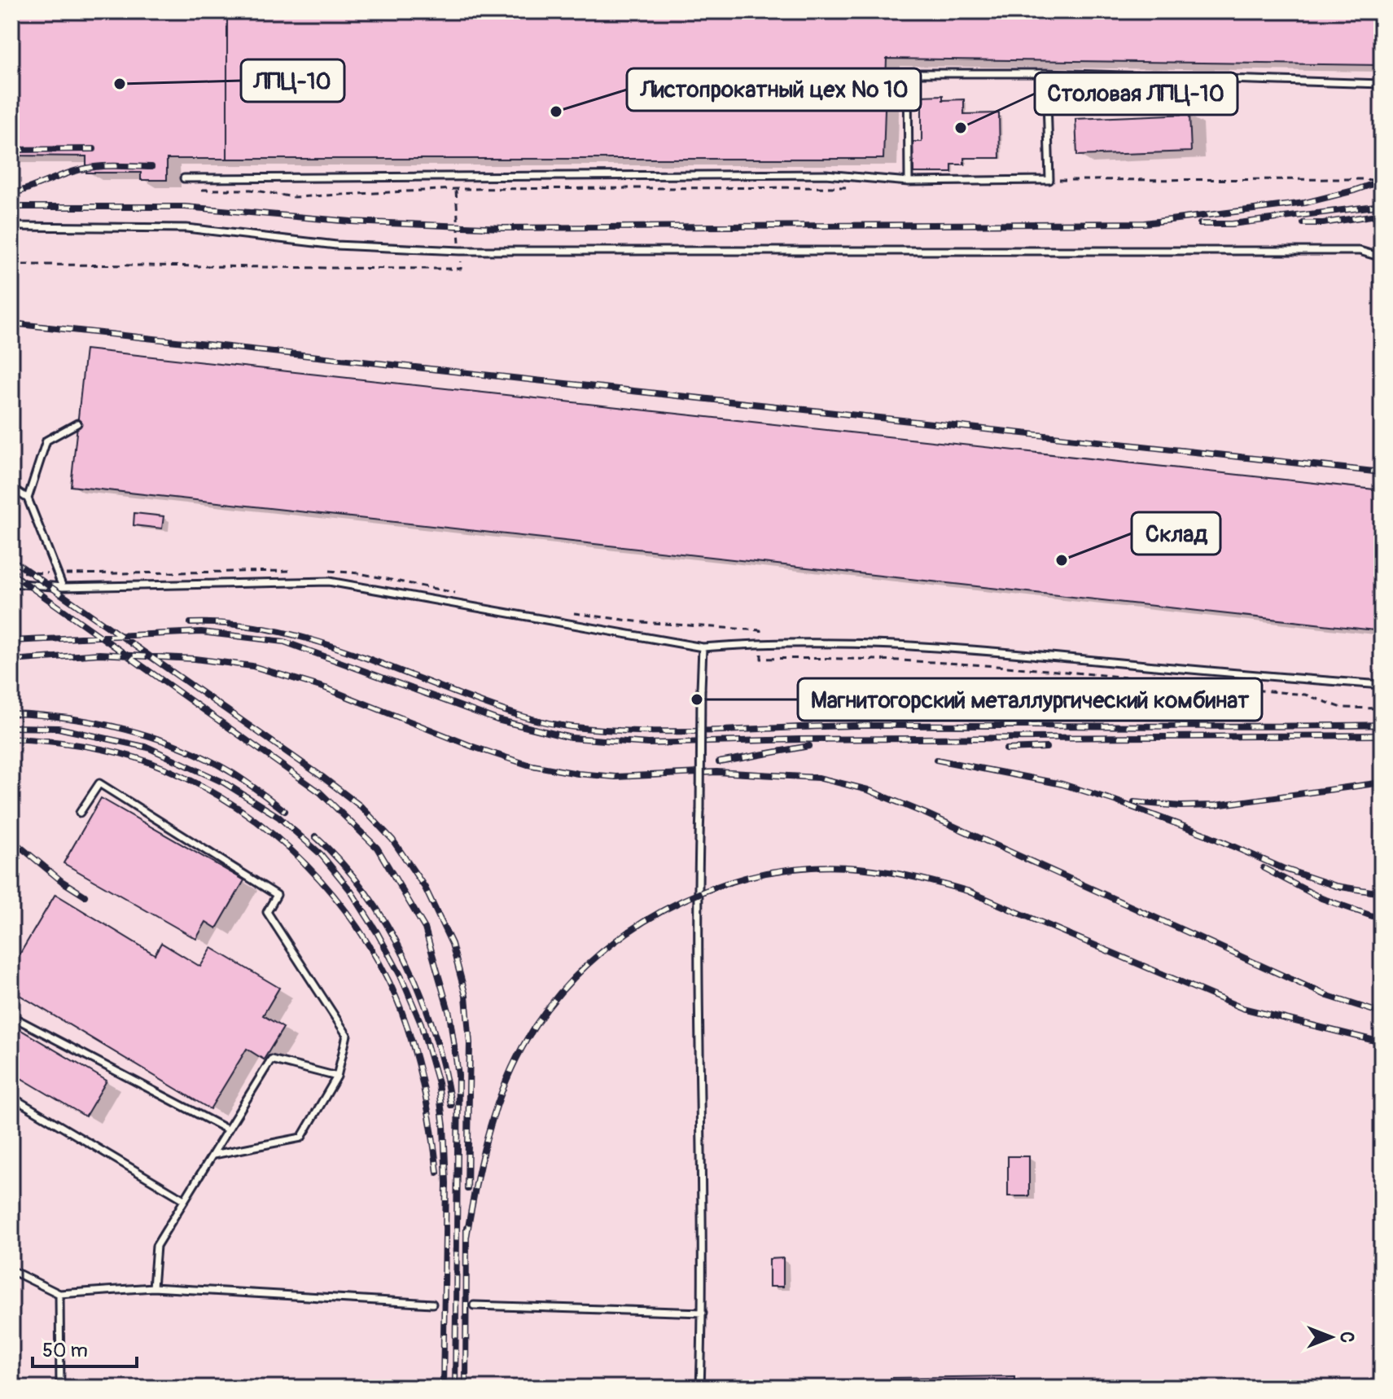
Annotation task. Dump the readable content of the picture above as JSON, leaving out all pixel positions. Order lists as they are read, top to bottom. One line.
{"places":["ЛПЦ-10","Листопрокатный цех № 10","Столовая ЛПЦ-10","Склад","Магнитогорский металлургический комбинат"],"scale_bar":"50 m","north":"right"}
